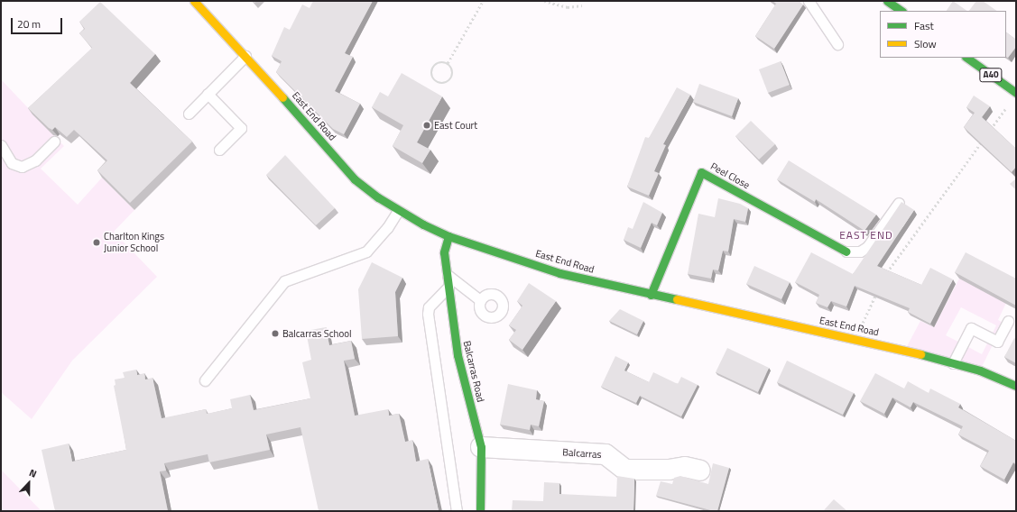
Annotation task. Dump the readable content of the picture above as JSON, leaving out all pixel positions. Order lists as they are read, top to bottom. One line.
{"streets":{"main road":["A40","East End Road","Peel Close","Balcarras Road"],"street":["Balcarras"]},"crossings":[["East End Road","Peel Close"],["East End Road","Balcarras Road"],["Balcarras Road","Balcarras"]],"districts":["EAST END"],"places":["East Court","Charlton Kings Junior School","Balcarras School"],"legend":["Fast","Slow"],"scale_bar":"20 m","north":"top"}
